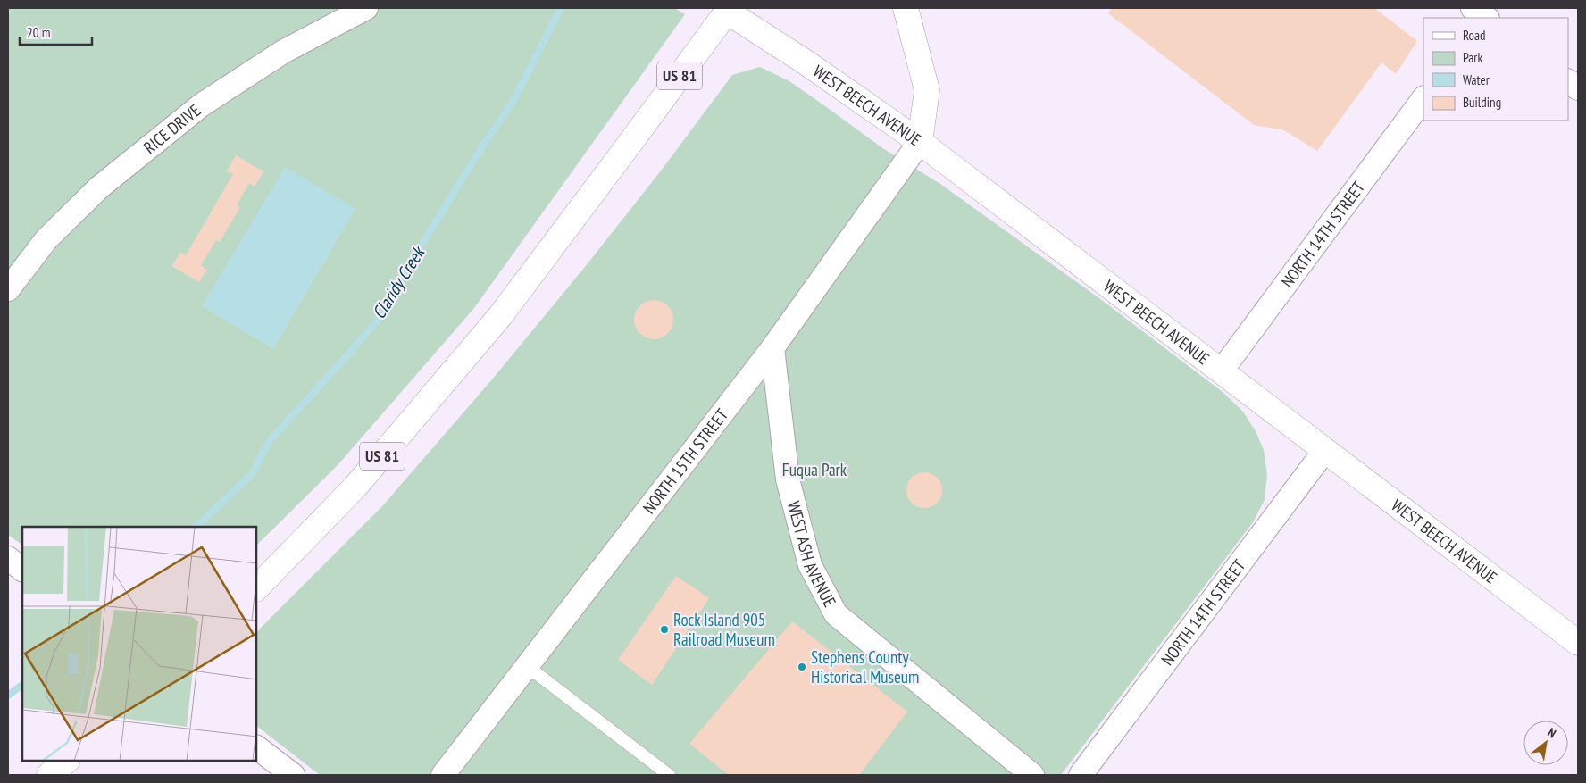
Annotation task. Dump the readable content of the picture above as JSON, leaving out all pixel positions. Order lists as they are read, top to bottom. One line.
{"streets":{"street":["US 81","WEST BEECH AVENUE","RICE DRIVE","NORTH 14TH STREET","NORTH 15TH STREET","WEST ASH AVENUE"]},"crossings":[["US 81","WEST BEECH AVENUE"],["WEST BEECH AVENUE","NORTH 14TH STREET"],["WEST BEECH AVENUE","NORTH 15TH STREET"],["NORTH 15TH STREET","WEST ASH AVENUE"]],"water":["Claridy Creek"],"parks":["Fuqua Park"],"places":["Rock Island 905 Railroad Museum","Stephens County Historical Museum"],"legend":["Road","Park","Water","Building"],"scale_bar":"20 m","north":"top right"}
